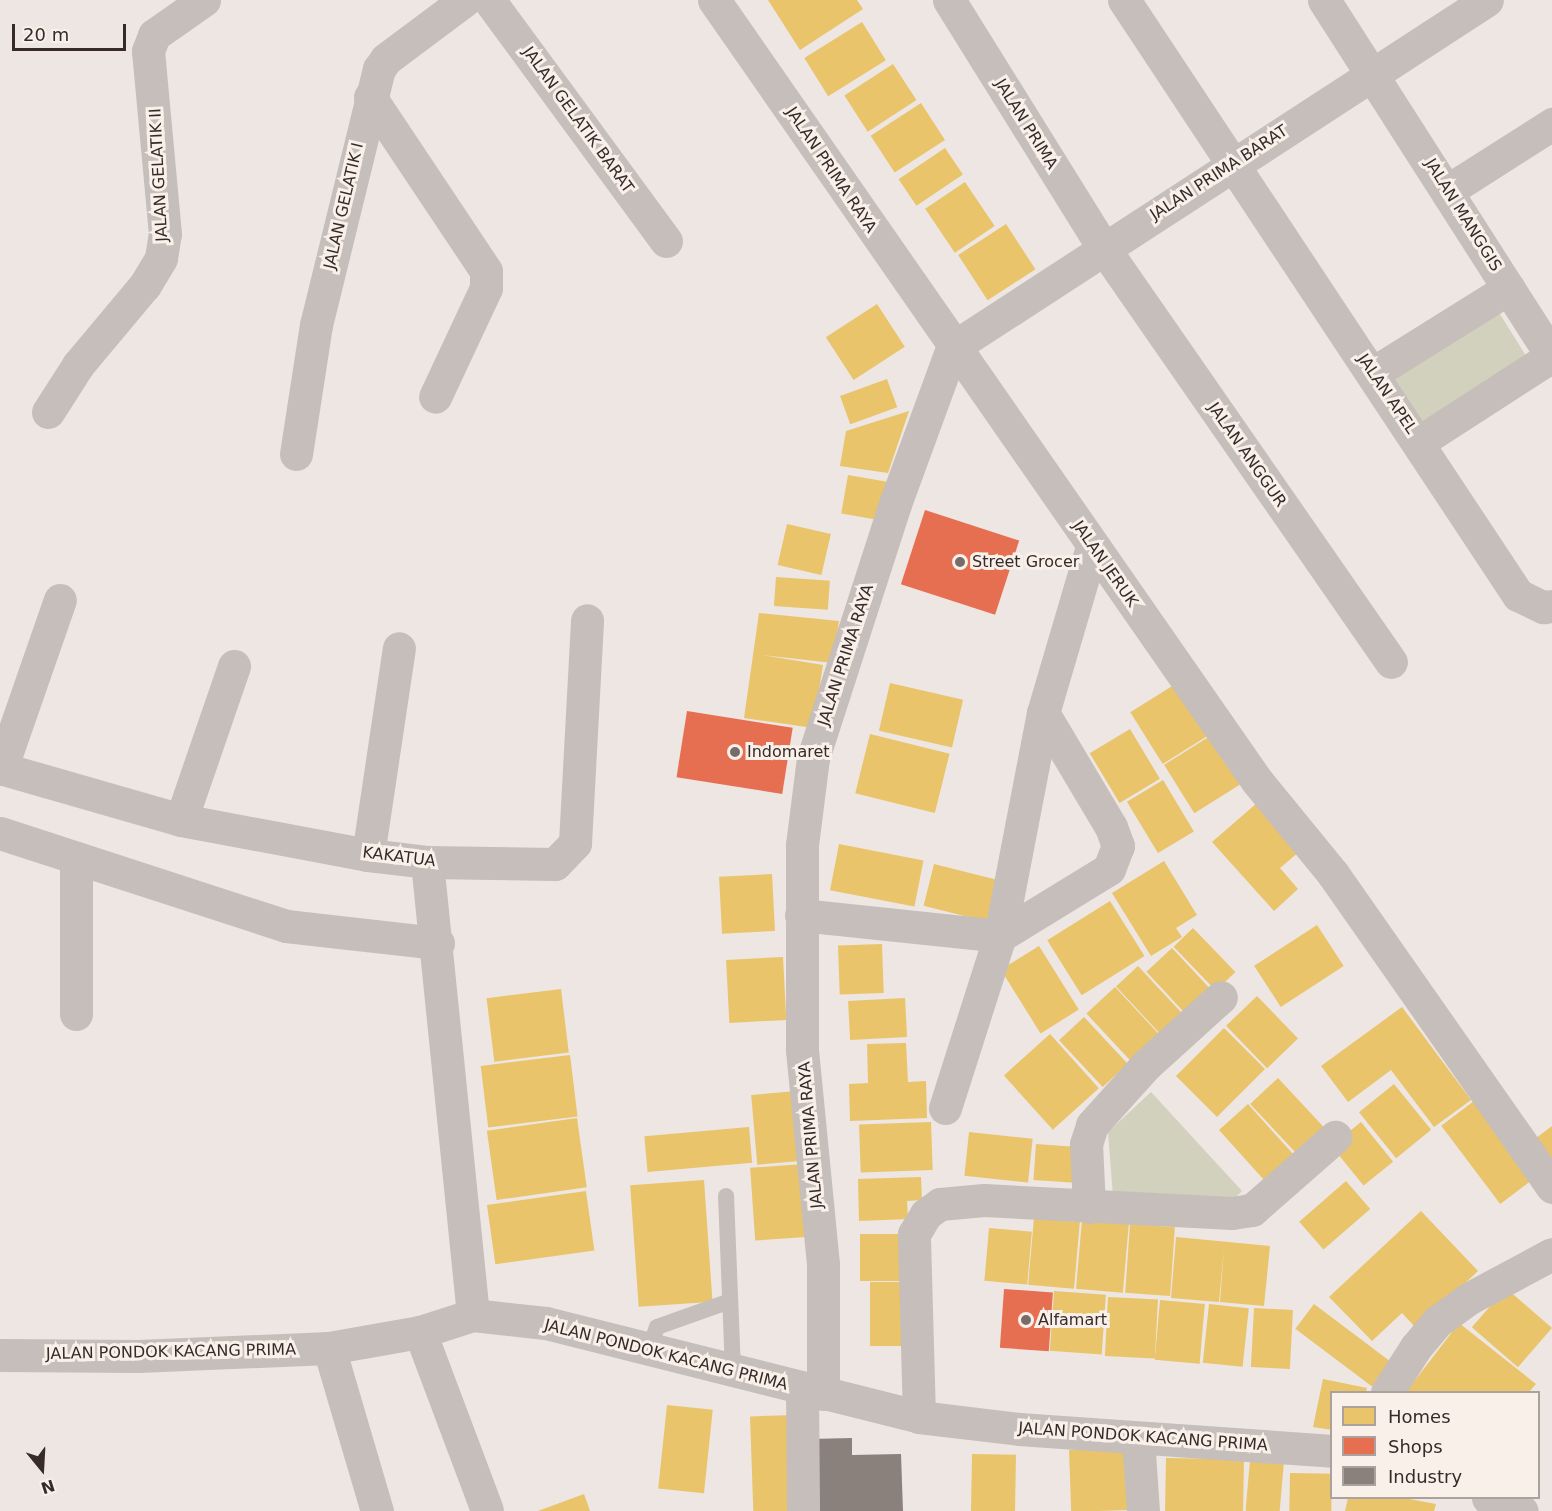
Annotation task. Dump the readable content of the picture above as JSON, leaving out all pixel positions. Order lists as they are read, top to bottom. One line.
{"streets":{"street":["JALAN GELATIK BARAT","JALAN PRIMA","JALAN PRIMA RAYA","JALAN PRIMA BARAT","JALAN GELATIK II","JALAN GELATIK I","JALAN MANGGIS","JALAN APEL","JALAN ANGGUR","JALAN JERUK","KAKATUA","JALAN PONDOK KACANG PRIMA"]},"crossings":[["JALAN PRIMA","JALAN PRIMA BARAT"],["JALAN PRIMA","JALAN ANGGUR"],["JALAN PRIMA RAYA","JALAN PRIMA BARAT"],["JALAN PRIMA RAYA","JALAN JERUK"],["JALAN PRIMA RAYA","JALAN PONDOK KACANG PRIMA"],["JALAN PRIMA BARAT","JALAN MANGGIS"],["JALAN PRIMA BARAT","JALAN APEL"],["JALAN PRIMA BARAT","JALAN ANGGUR"],["JALAN PRIMA BARAT","JALAN JERUK"]],"places":["Street Grocer","Indomaret","Alfamart"],"legend":["Homes","Shops","Industry"],"scale_bar":"20 m","north":"bottom"}
